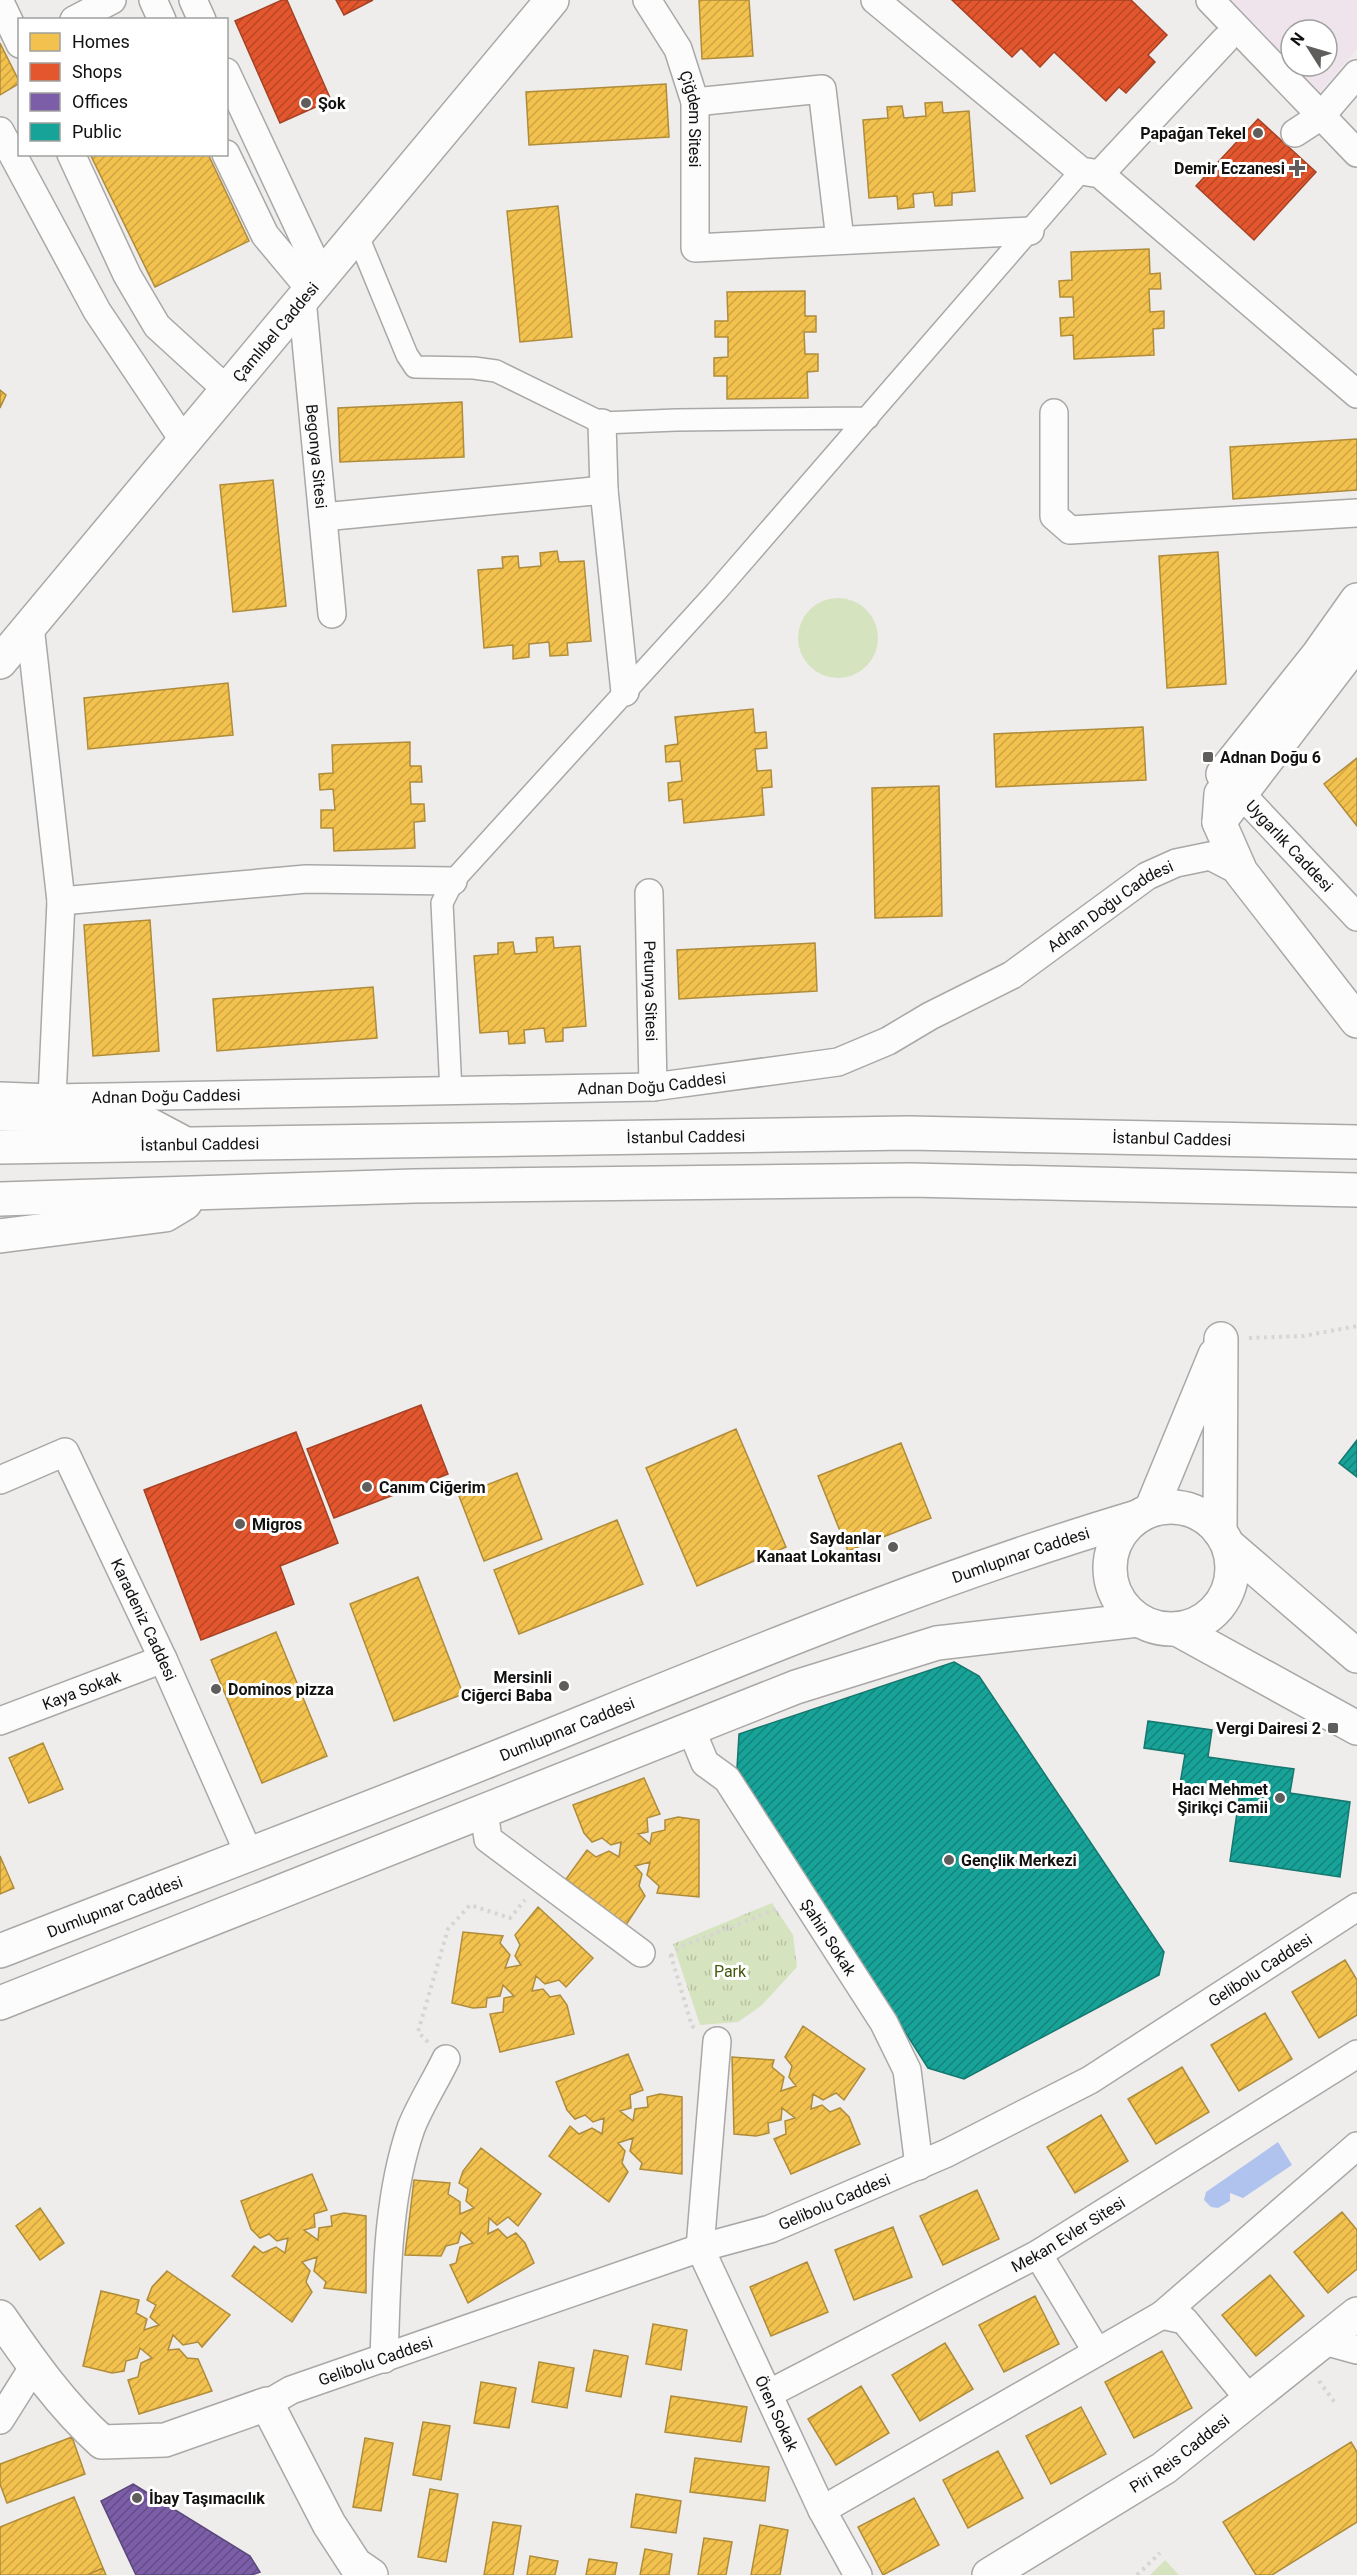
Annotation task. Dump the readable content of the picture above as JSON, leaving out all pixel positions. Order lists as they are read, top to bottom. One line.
{"streets":{"main road":["Çamlıbel Caddesi","Adnan Doğu Caddesi","İstanbul Caddesi","Dumlupınar Caddesi","Piri Reis Caddesi"],"street":["Çiğdem Sitesi","Begonya Sitesi","Uygarlık Caddesi","Petunya Sitesi","Karadeniz Caddesi","Kaya Sokak","Şahin Sokak","Gelibolu Caddesi","Mekan Evler Sitesi","Ören Sokak"]},"crossings":[["Çamlıbel Caddesi","Begonya Sitesi"],["Uygarlık Caddesi","Adnan Doğu Caddesi"],["Adnan Doğu Caddesi","Petunya Sitesi"],["Dumlupınar Caddesi","Karadeniz Caddesi"],["Karadeniz Caddesi","Kaya Sokak"],["Şahin Sokak","Gelibolu Caddesi"],["Gelibolu Caddesi","Ören Sokak"],["Mekan Evler Sitesi","Ören Sokak"]],"parks":["Park"],"places":{"other":["Şok","Papağan Tekel","Canım Ciğerim","Migros","Saydanlar Kanaat Lokantası","Mersinli Ciğerci Baba","Dominos pizza","Hacı Mehmet Şirikçi Camii","Gençlik Merkezi","İbay Taşımacılık"],"health":["Demir Eczanesi"],"transit":["Adnan Doğu 6","Vergi Dairesi 2"]},"legend":["Homes","Shops","Offices","Public"],"north":"top left"}
